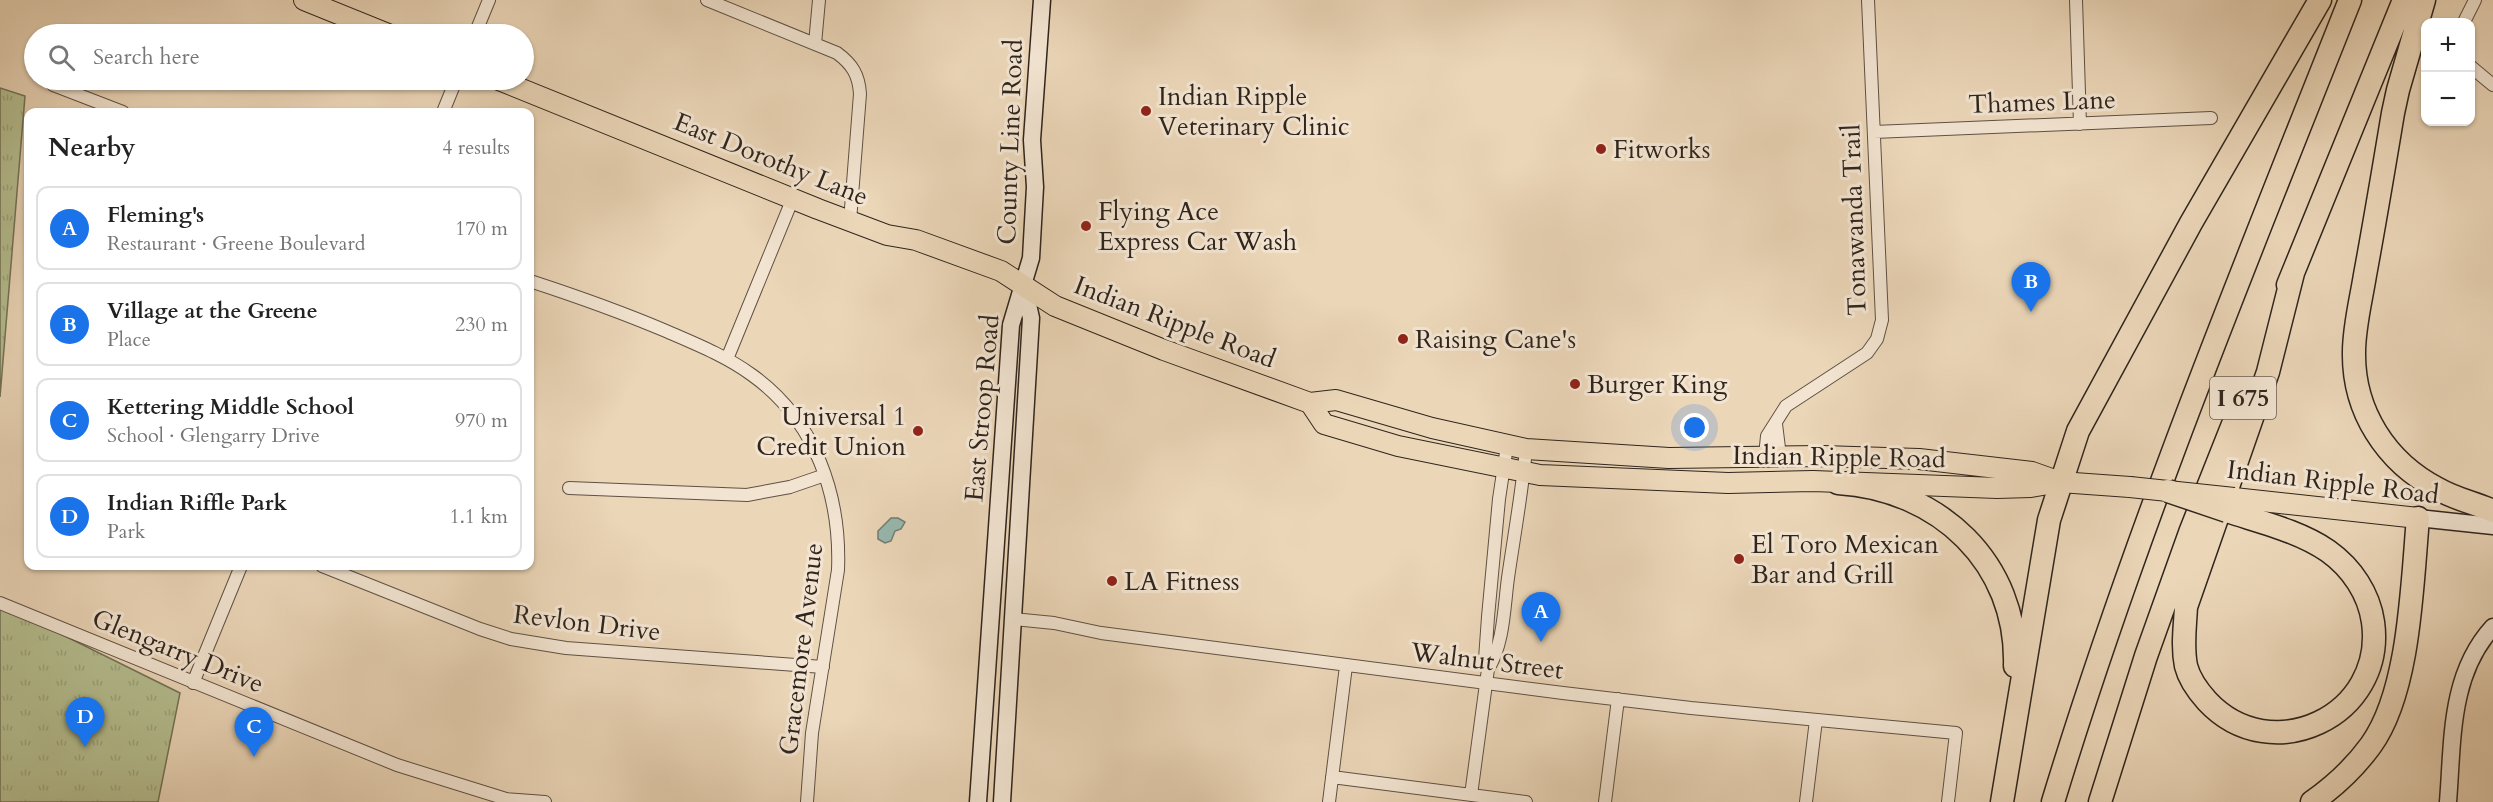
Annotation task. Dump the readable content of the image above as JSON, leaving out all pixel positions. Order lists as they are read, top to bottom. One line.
{"streets":{"highway":["I 675"],"main road":["County Line Road","East Dorothy Lane","Indian Ripple Road","East Stroop Road"],"street":["Thames Lane","Tonawanda Trail","Revlon Drive","Gracemore Avenue","Glengarry Drive","Walnut Street"]},"crossings":[["Thames Lane","Tonawanda Trail"],["County Line Road","East Dorothy Lane"],["County Line Road","Indian Ripple Road"],["County Line Road","East Stroop Road"],["East Dorothy Lane","Indian Ripple Road"],["East Dorothy Lane","East Stroop Road"],["Tonawanda Trail","Indian Ripple Road"],["Indian Ripple Road","East Stroop Road"],["East Stroop Road","Walnut Street"],["Revlon Drive","Gracemore Avenue"]],"places":["Indian Ripple Veterinary Clinic","Fitworks","Flying Ace Express Car Wash","Raising Cane's","Burger King","Universal 1 Credit Union","El Toro Mexican Bar and Grill","LA Fitness"],"page":{"map_buttons":["+","−"],"search":"Search here","heading":["Nearby","4 results"],"list":[{"mark":"A","name":"Fleming's","note":"Restaurant · Greene Boulevard","value":"170 m"},{"mark":"B","name":"Village at the Greene","note":"Place","value":"230 m"},{"mark":"C","name":"Kettering Middle School","note":"School · Glengarry Drive","value":"970 m"},{"mark":"D","name":"Indian Riffle Park","note":"Park","value":"1.1 km"}],"pins":["B","A","D","C"]}}
